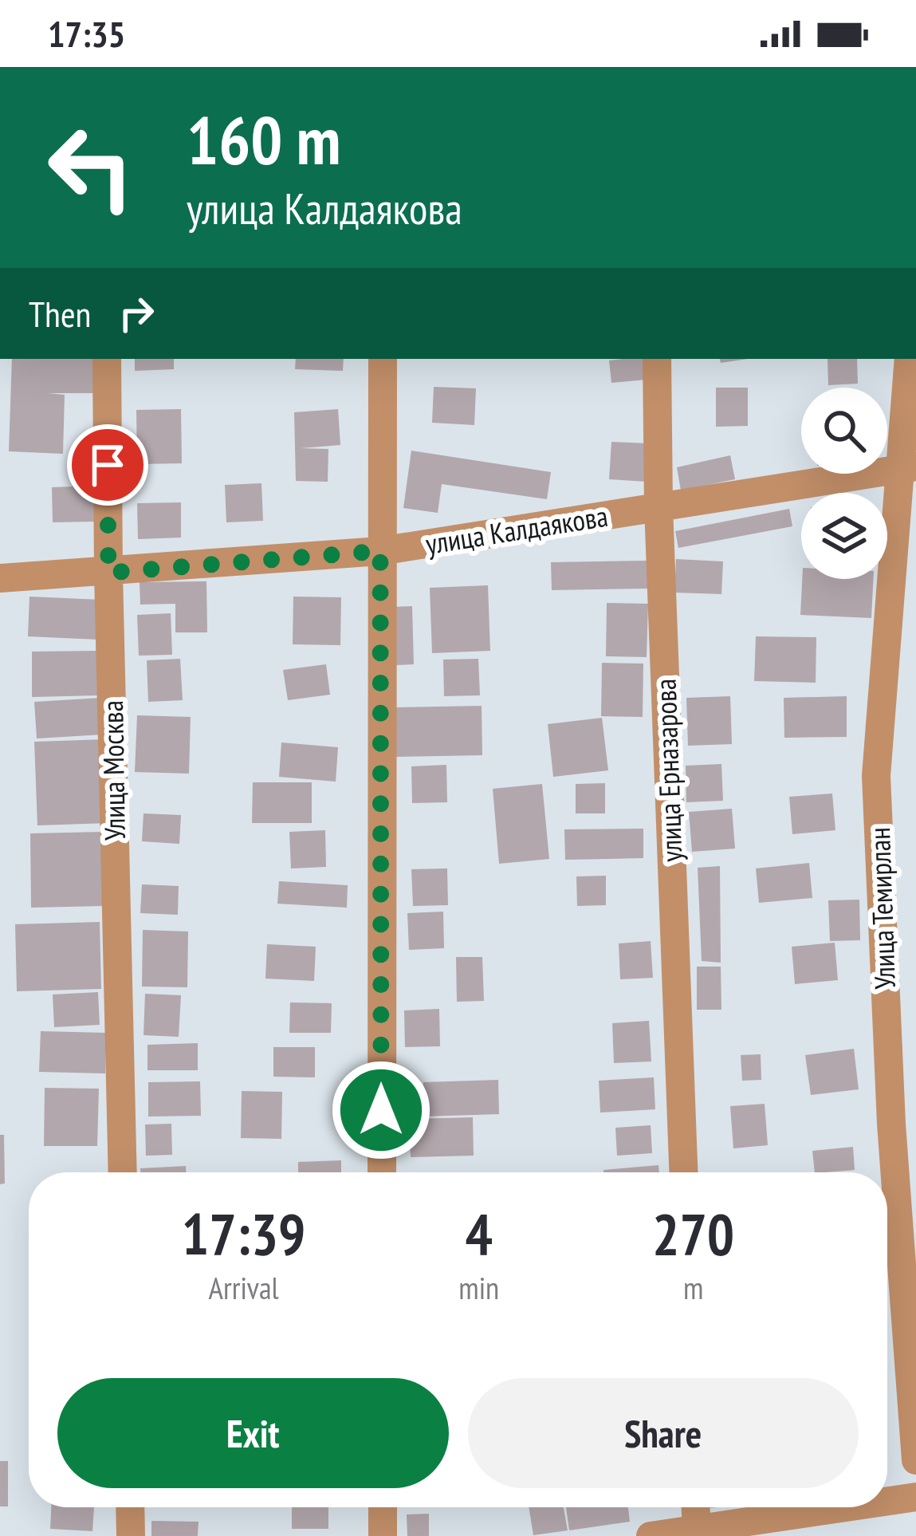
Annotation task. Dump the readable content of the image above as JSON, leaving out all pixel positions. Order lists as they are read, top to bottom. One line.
{"streets":{"street":["улица Калдаякова","Улица Москва","улица Ерназарова","Улица Темирлан"]},"crossings":[["улица Калдаякова","Улица Москва"],["улица Калдаякова","улица Ерназарова"],["улица Калдаякова","Улица Темирлан"]],"page":{"status":"17:35","turn":["160 m","улица Калдаякова"],"then":"Then","eta":["17:39","Arrival","4","min","270","m"],"buttons":["Exit","Share"]}}
